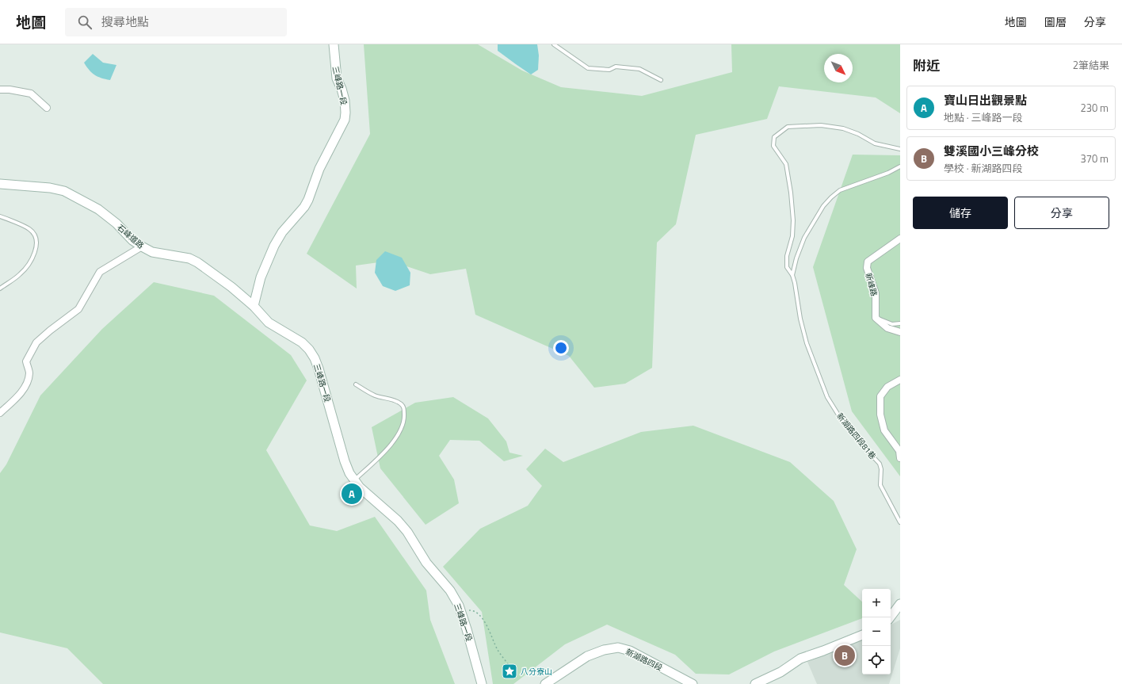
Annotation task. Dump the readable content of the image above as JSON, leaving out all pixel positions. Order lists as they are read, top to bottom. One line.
{"streets":{"street":["三峰路一段","石峰道路","新峰路","新湖路四段"],"lane":["新湖路四段81巷"]},"crossings":[["三峰路一段","石峰道路"]],"places":{"place":["八分寮山"]},"north":"bottom right","page":{"header":"地圖","search":"搜尋地點","nav":["地圖","圖層","分享"],"heading":["附近","2筆結果"],"list":[{"mark":"A","name":"寶山日出觀景點","note":"地點 · 三峰路一段","value":"230 m"},{"mark":"B","name":"雙溪國小三峰分校","note":"學校 · 新湖路四段","value":"370 m"}],"buttons":["儲存","分享"],"pins":["A","B"],"map_buttons":["+","−"]}}
